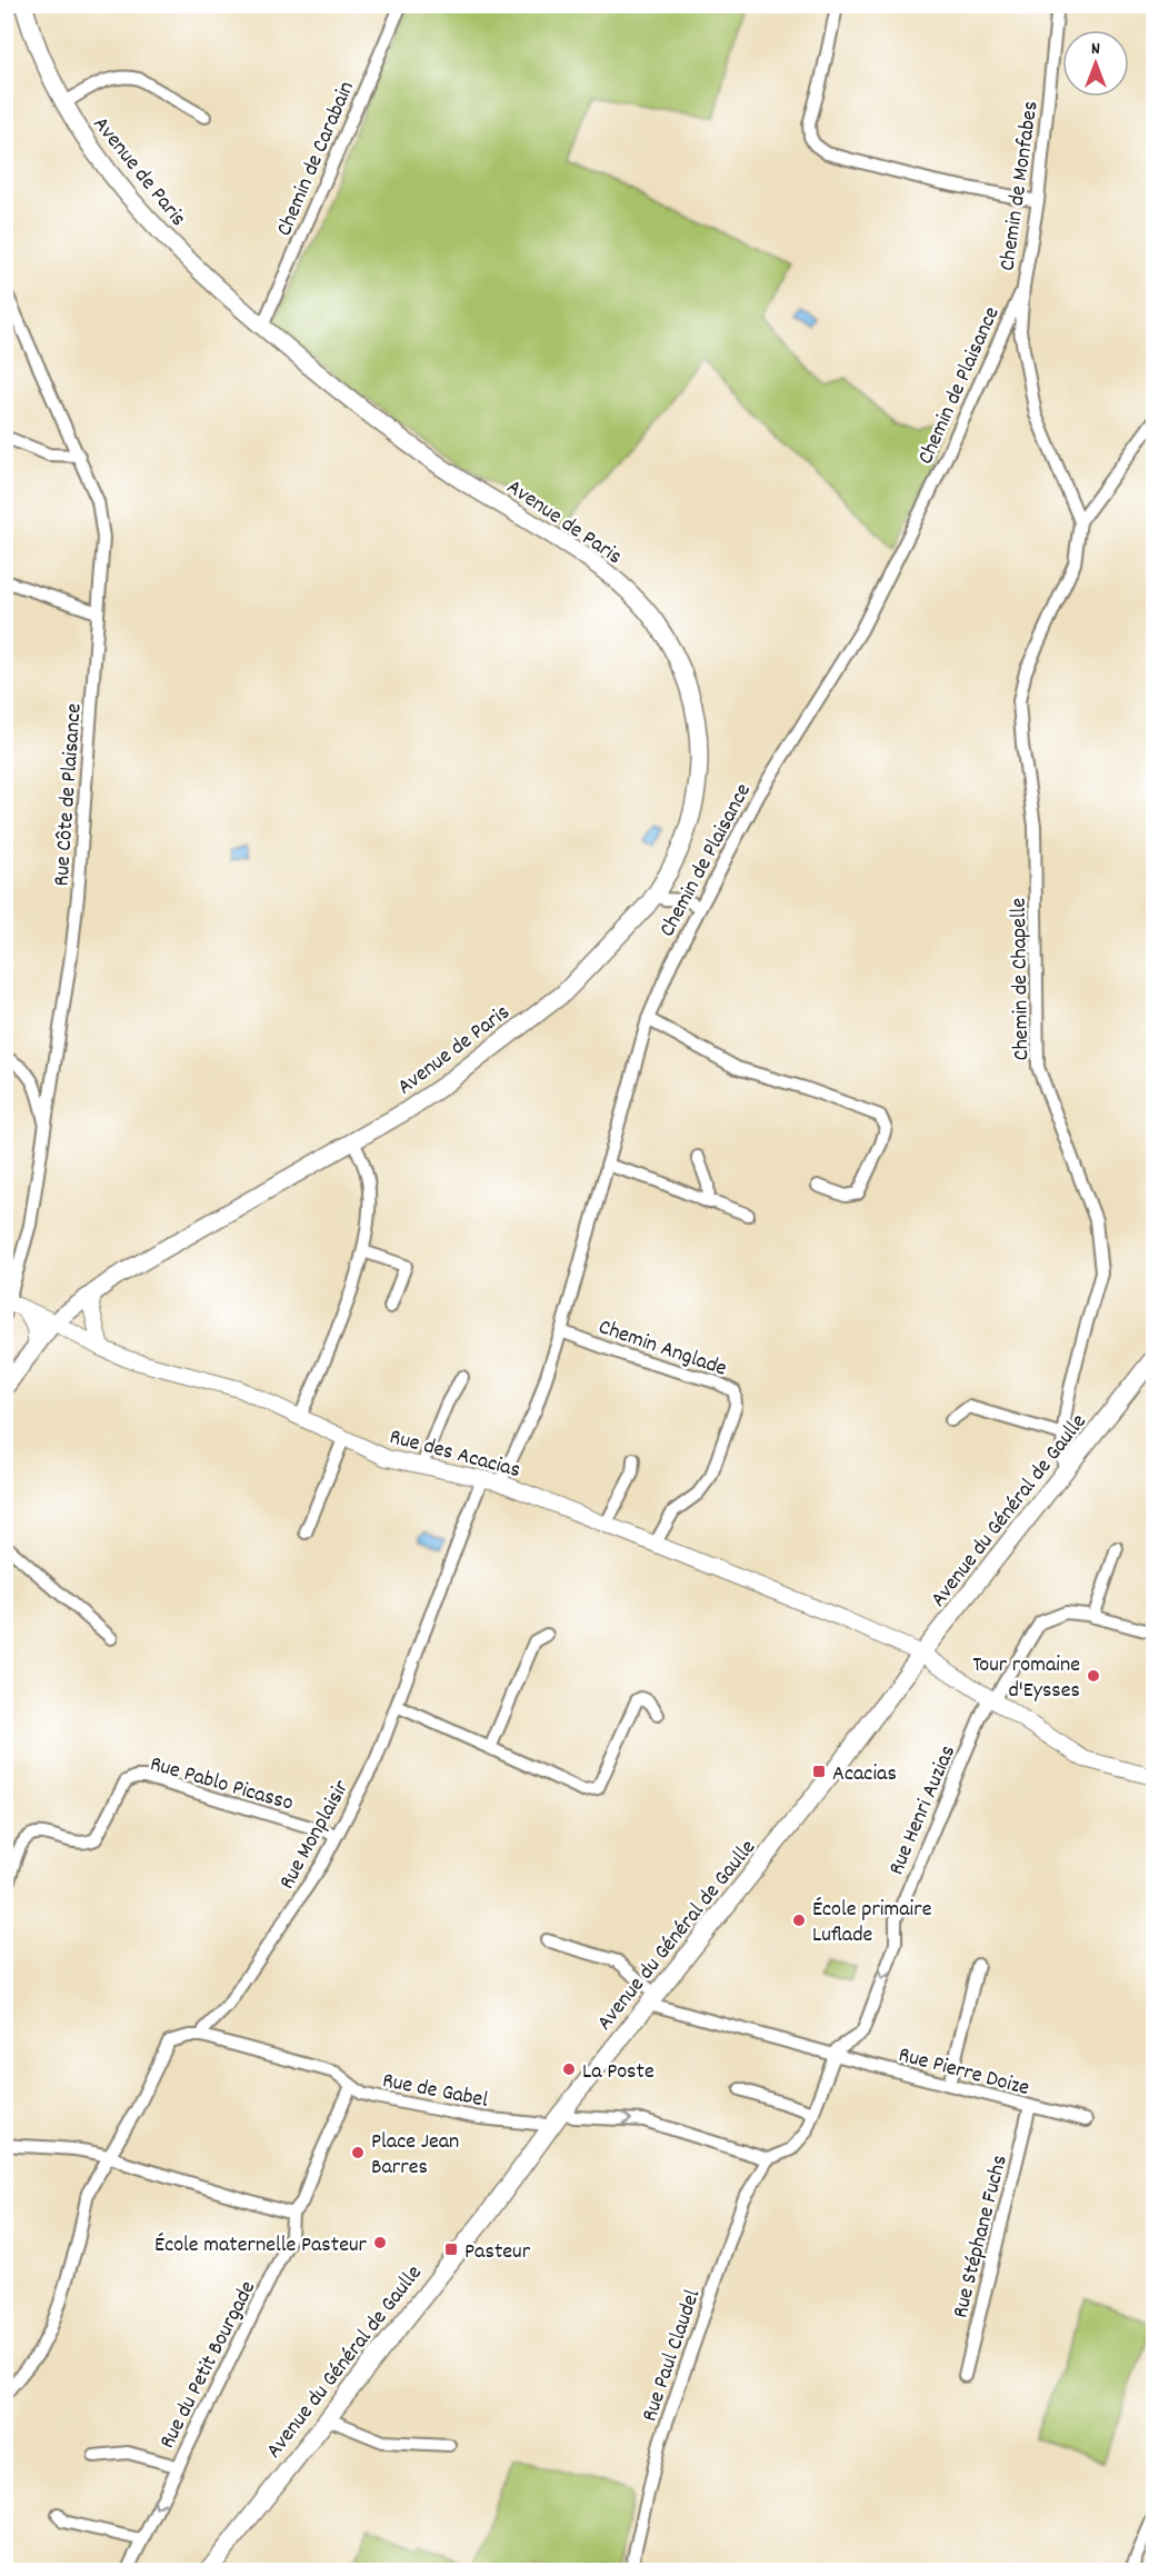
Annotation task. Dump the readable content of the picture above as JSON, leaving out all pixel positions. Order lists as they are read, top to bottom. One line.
{"streets":{"main road":["Avenue de Paris","Avenue du Général de Gaulle"],"street":["Chemin de Carabain","Chemin de Monfabes","Chemin de Plaisance","Rue Côte de Plaisance","Chemin de Chapelle","Chemin Anglade","Rue des Acacias","Rue Pablo Picasso","Rue Henri Auzias","Rue Monplaisir","Rue Pierre Doize","Rue de Gabel","Rue Stéphane Fuchs","Rue Paul Claudel","Rue du Petit Bourgade"]},"crossings":[["Chemin de Carabain","Avenue de Paris"],["Avenue de Paris","Rue des Acacias"],["Chemin de Monfabes","Chemin de Plaisance"],["Chemin de Monfabes","Chemin de Chapelle"],["Chemin de Plaisance","Chemin Anglade"],["Chemin de Plaisance","Rue des Acacias"],["Rue Côte de Plaisance","Rue des Acacias"],["Chemin de Chapelle","Avenue du Général de Gaulle"],["Chemin Anglade","Rue des Acacias"],["Rue des Acacias","Avenue du Général de Gaulle"],["Rue des Acacias","Rue Henri Auzias"],["Rue des Acacias","Rue Monplaisir"],["Avenue du Général de Gaulle","Rue Pierre Doize"],["Avenue du Général de Gaulle","Rue de Gabel"],["Rue Pablo Picasso","Rue Monplaisir"],["Rue Henri Auzias","Rue Pierre Doize"],["Rue Henri Auzias","Rue Paul Claudel"],["Rue Monplaisir","Rue de Gabel"],["Rue Pierre Doize","Rue Stéphane Fuchs"],["Rue de Gabel","Rue du Petit Bourgade"]],"places":{"other":["Tour romaine d'Eysses","École primaire Luflade","La Poste","Place Jean Barres","École maternelle Pasteur"],"transit":["Acacias","Pasteur"]},"north":"top"}
